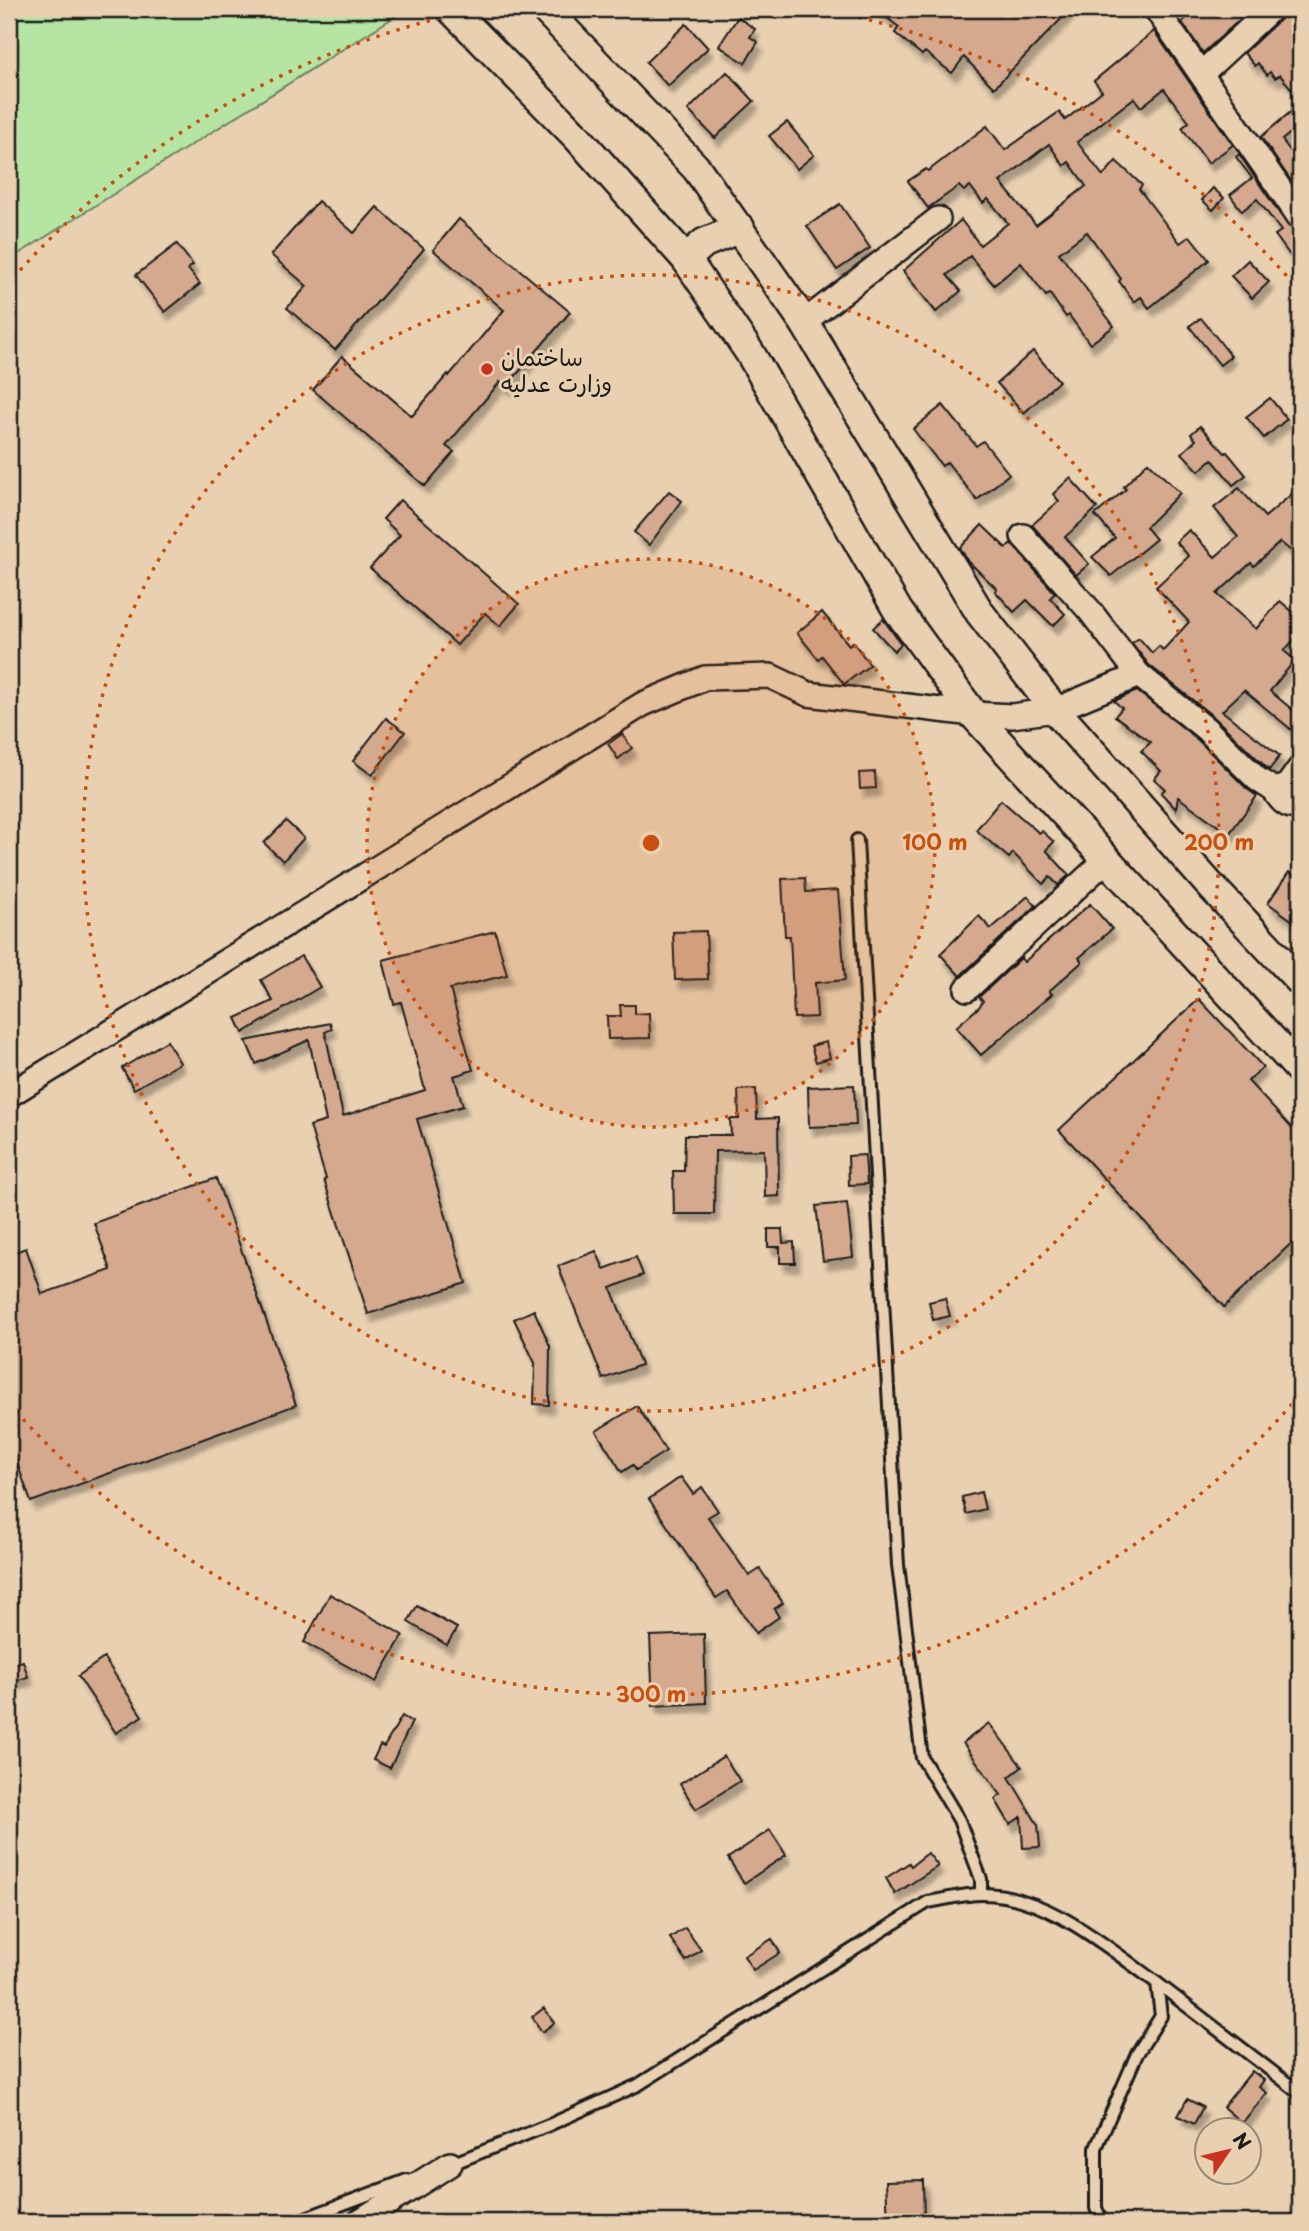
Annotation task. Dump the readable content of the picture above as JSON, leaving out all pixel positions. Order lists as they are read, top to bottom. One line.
{"places":["ساختمان وزارت عدلیه"],"north":"top right","rings":["100 m","200 m","300 m"]}
